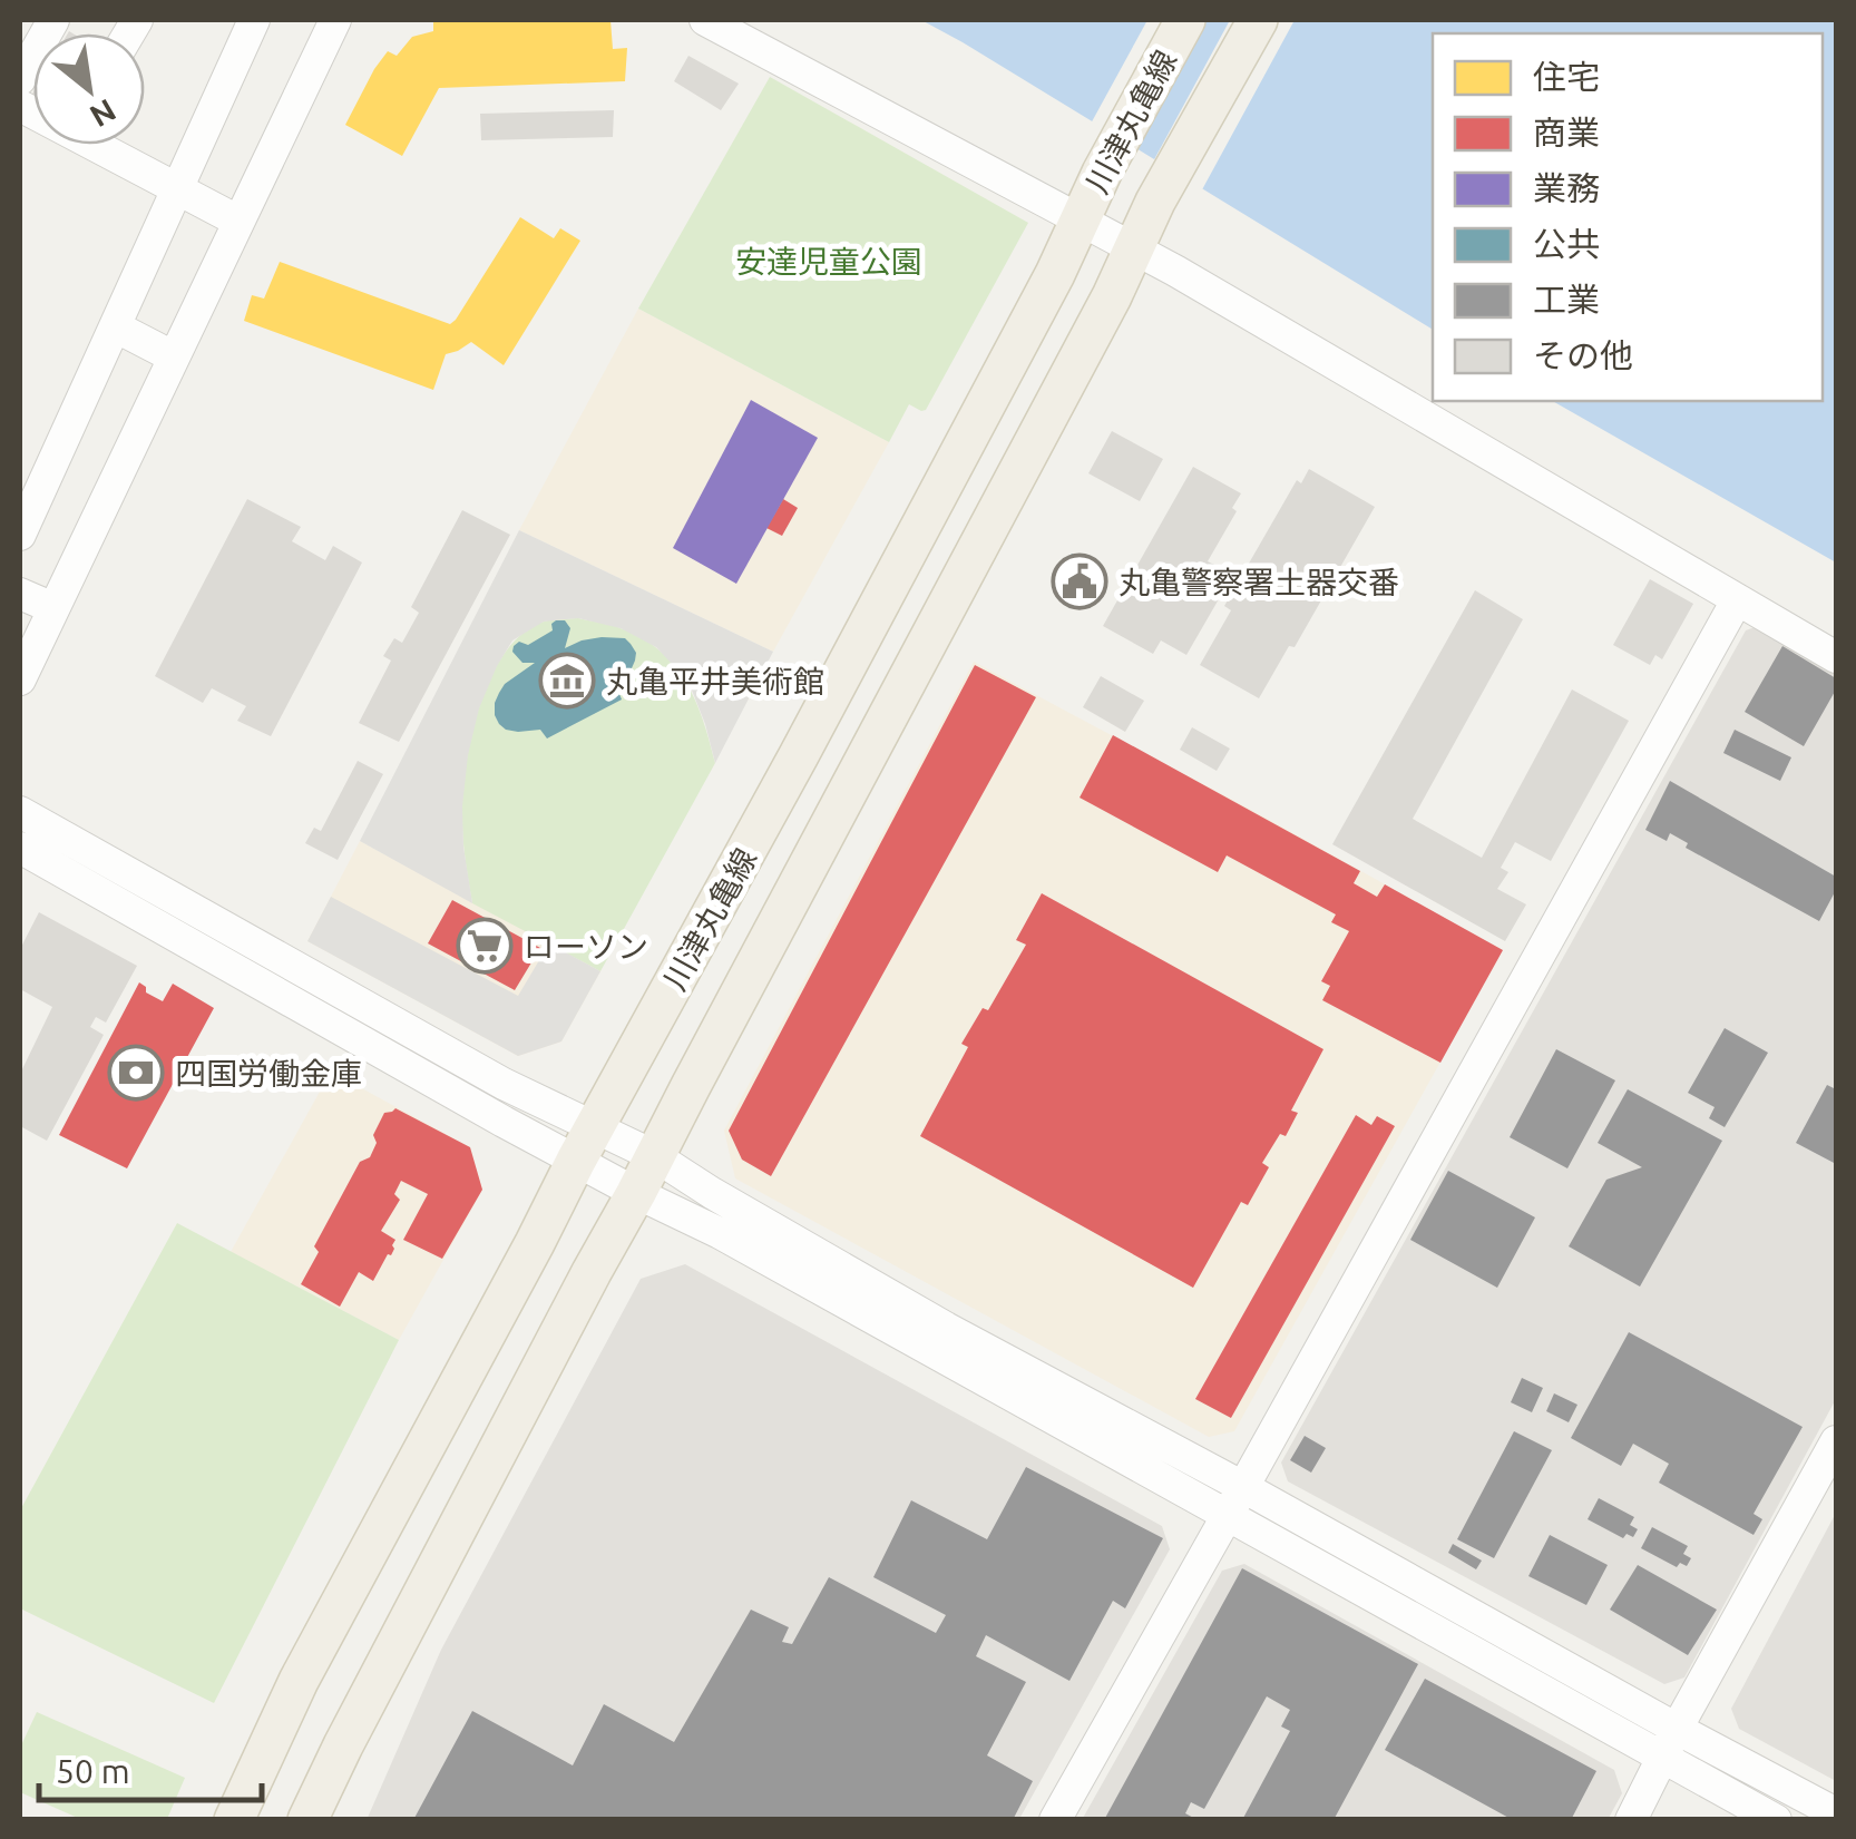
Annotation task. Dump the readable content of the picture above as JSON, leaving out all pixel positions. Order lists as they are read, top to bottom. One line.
{"streets":{"main road":["川津丸亀線"]},"parks":["安達児童公園"],"places":{"public building":["丸亀警察署土器交番"],"museum":["丸亀平井美術館"],"supermarket":["ローソン"],"bank":["四国労働金庫"]},"legend":["住宅","商業","業務","公共","工業","その他"],"scale_bar":"50 m","north":"bottom right"}
